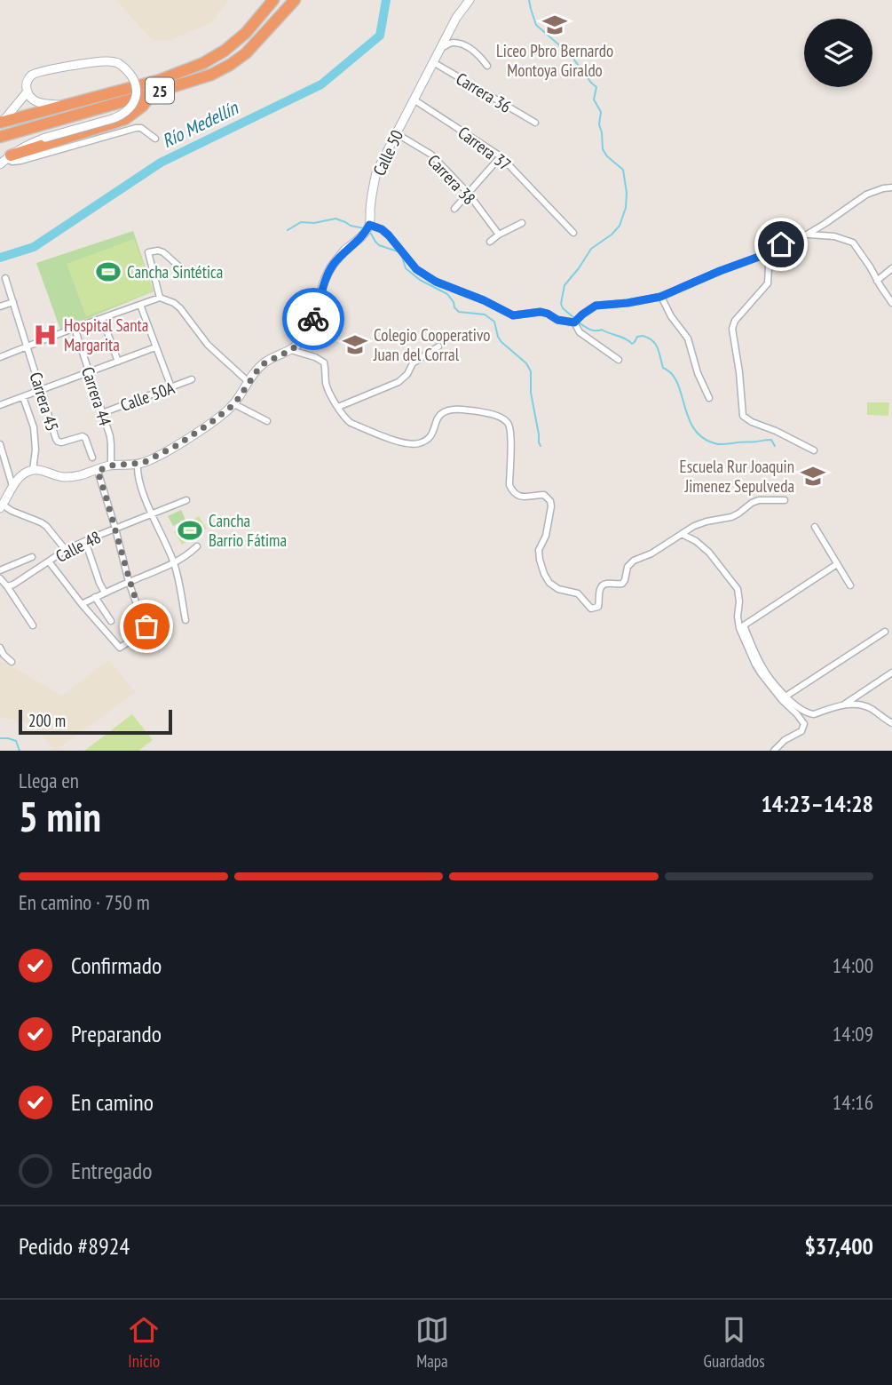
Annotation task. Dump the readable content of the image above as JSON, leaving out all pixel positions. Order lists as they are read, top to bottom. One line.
{"streets":{"highway":["25"],"street":["Carrera 36","Carrera 37","Calle 50","Carrera 38","Carrera 44","Calle 50A","Carrera 45","Calle 48"]},"crossings":[["Carrera 36","Calle 50"],["Carrera 37","Calle 50"],["Calle 50","Carrera 38"],["Carrera 44","Calle 50A"]],"water":["Río Medellín"],"places":{"school or university":["Liceo Pbro Bernardo Montoya Giraldo","Colegio Cooperativo Juan del Corral","Escuela Rur Joaquin Jimenez Sepulveda"],"sports":["Cancha Sintética","Cancha Barrio Fátima"],"hospital":["Hospital Santa Margarita"]},"scale_bar":"200 m","page":{"scale":"200 m","heading":["5 min","Llega en","14:23–14:28"],"panel":["Pedido #8924","$37,400"],"bar":"En camino · 750 m","list":[["Confirmado","14:00"],["Preparando","14:09"],["En camino","14:16"],"Entregado"],"tabs":["Inicio","Mapa","Guardados"]}}
